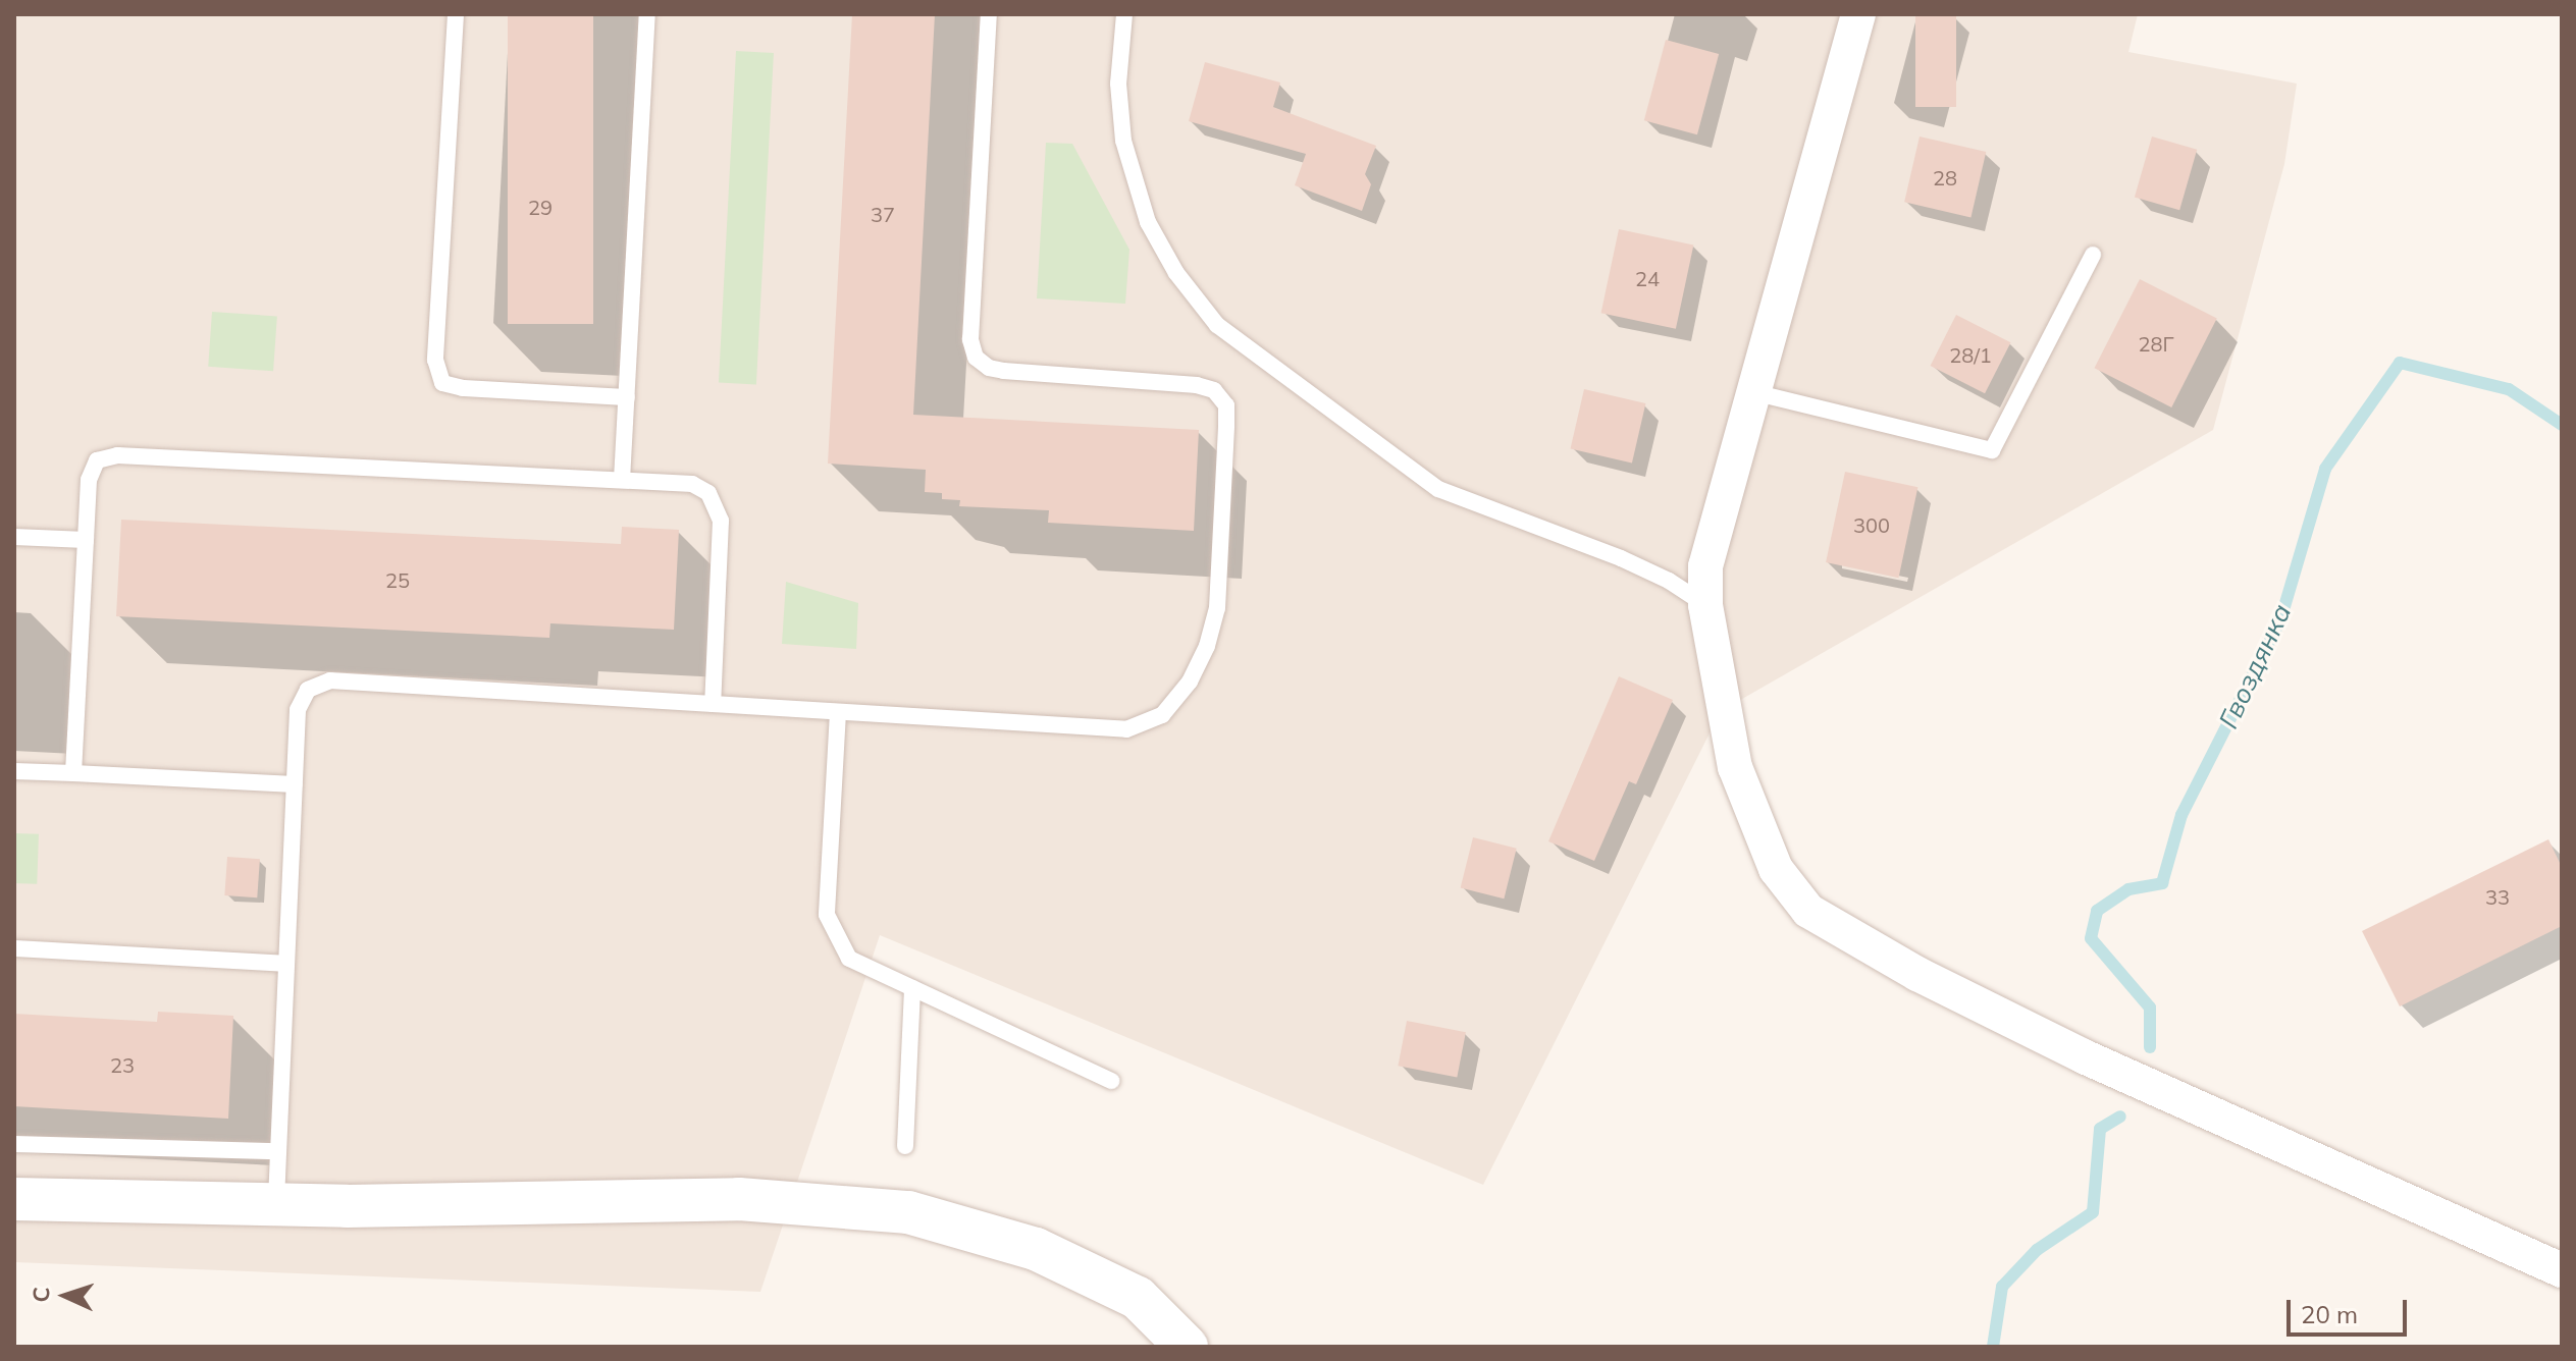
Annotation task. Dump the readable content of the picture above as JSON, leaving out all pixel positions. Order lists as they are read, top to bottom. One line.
{"water":["Гвоздянка"],"house_numbers":["28","29","37","24","28Г","28/1","300","25","33","23"],"scale_bar":"20 m","north":"left"}
